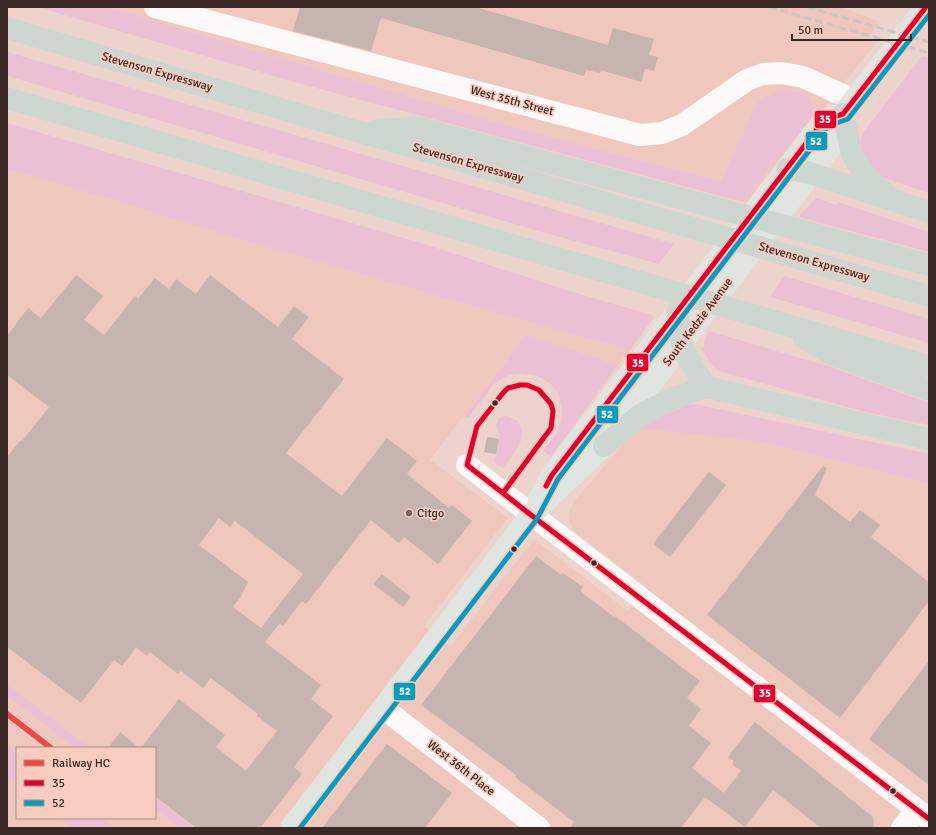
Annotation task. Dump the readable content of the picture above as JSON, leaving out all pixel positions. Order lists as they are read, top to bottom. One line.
{"streets":{"highway":["Stevenson Expressway"],"main road":["South Kedzie Avenue"],"street":["West 35th Street","West 36th Place"]},"crossings":[["West 35th Street","South Kedzie Avenue"],["South Kedzie Avenue","West 36th Place"]],"places":["Citgo"],"lines":["transit line 35","transit line 52","rail line HC"],"legend":["Railway HC","35","52"],"scale_bar":"50 m"}
